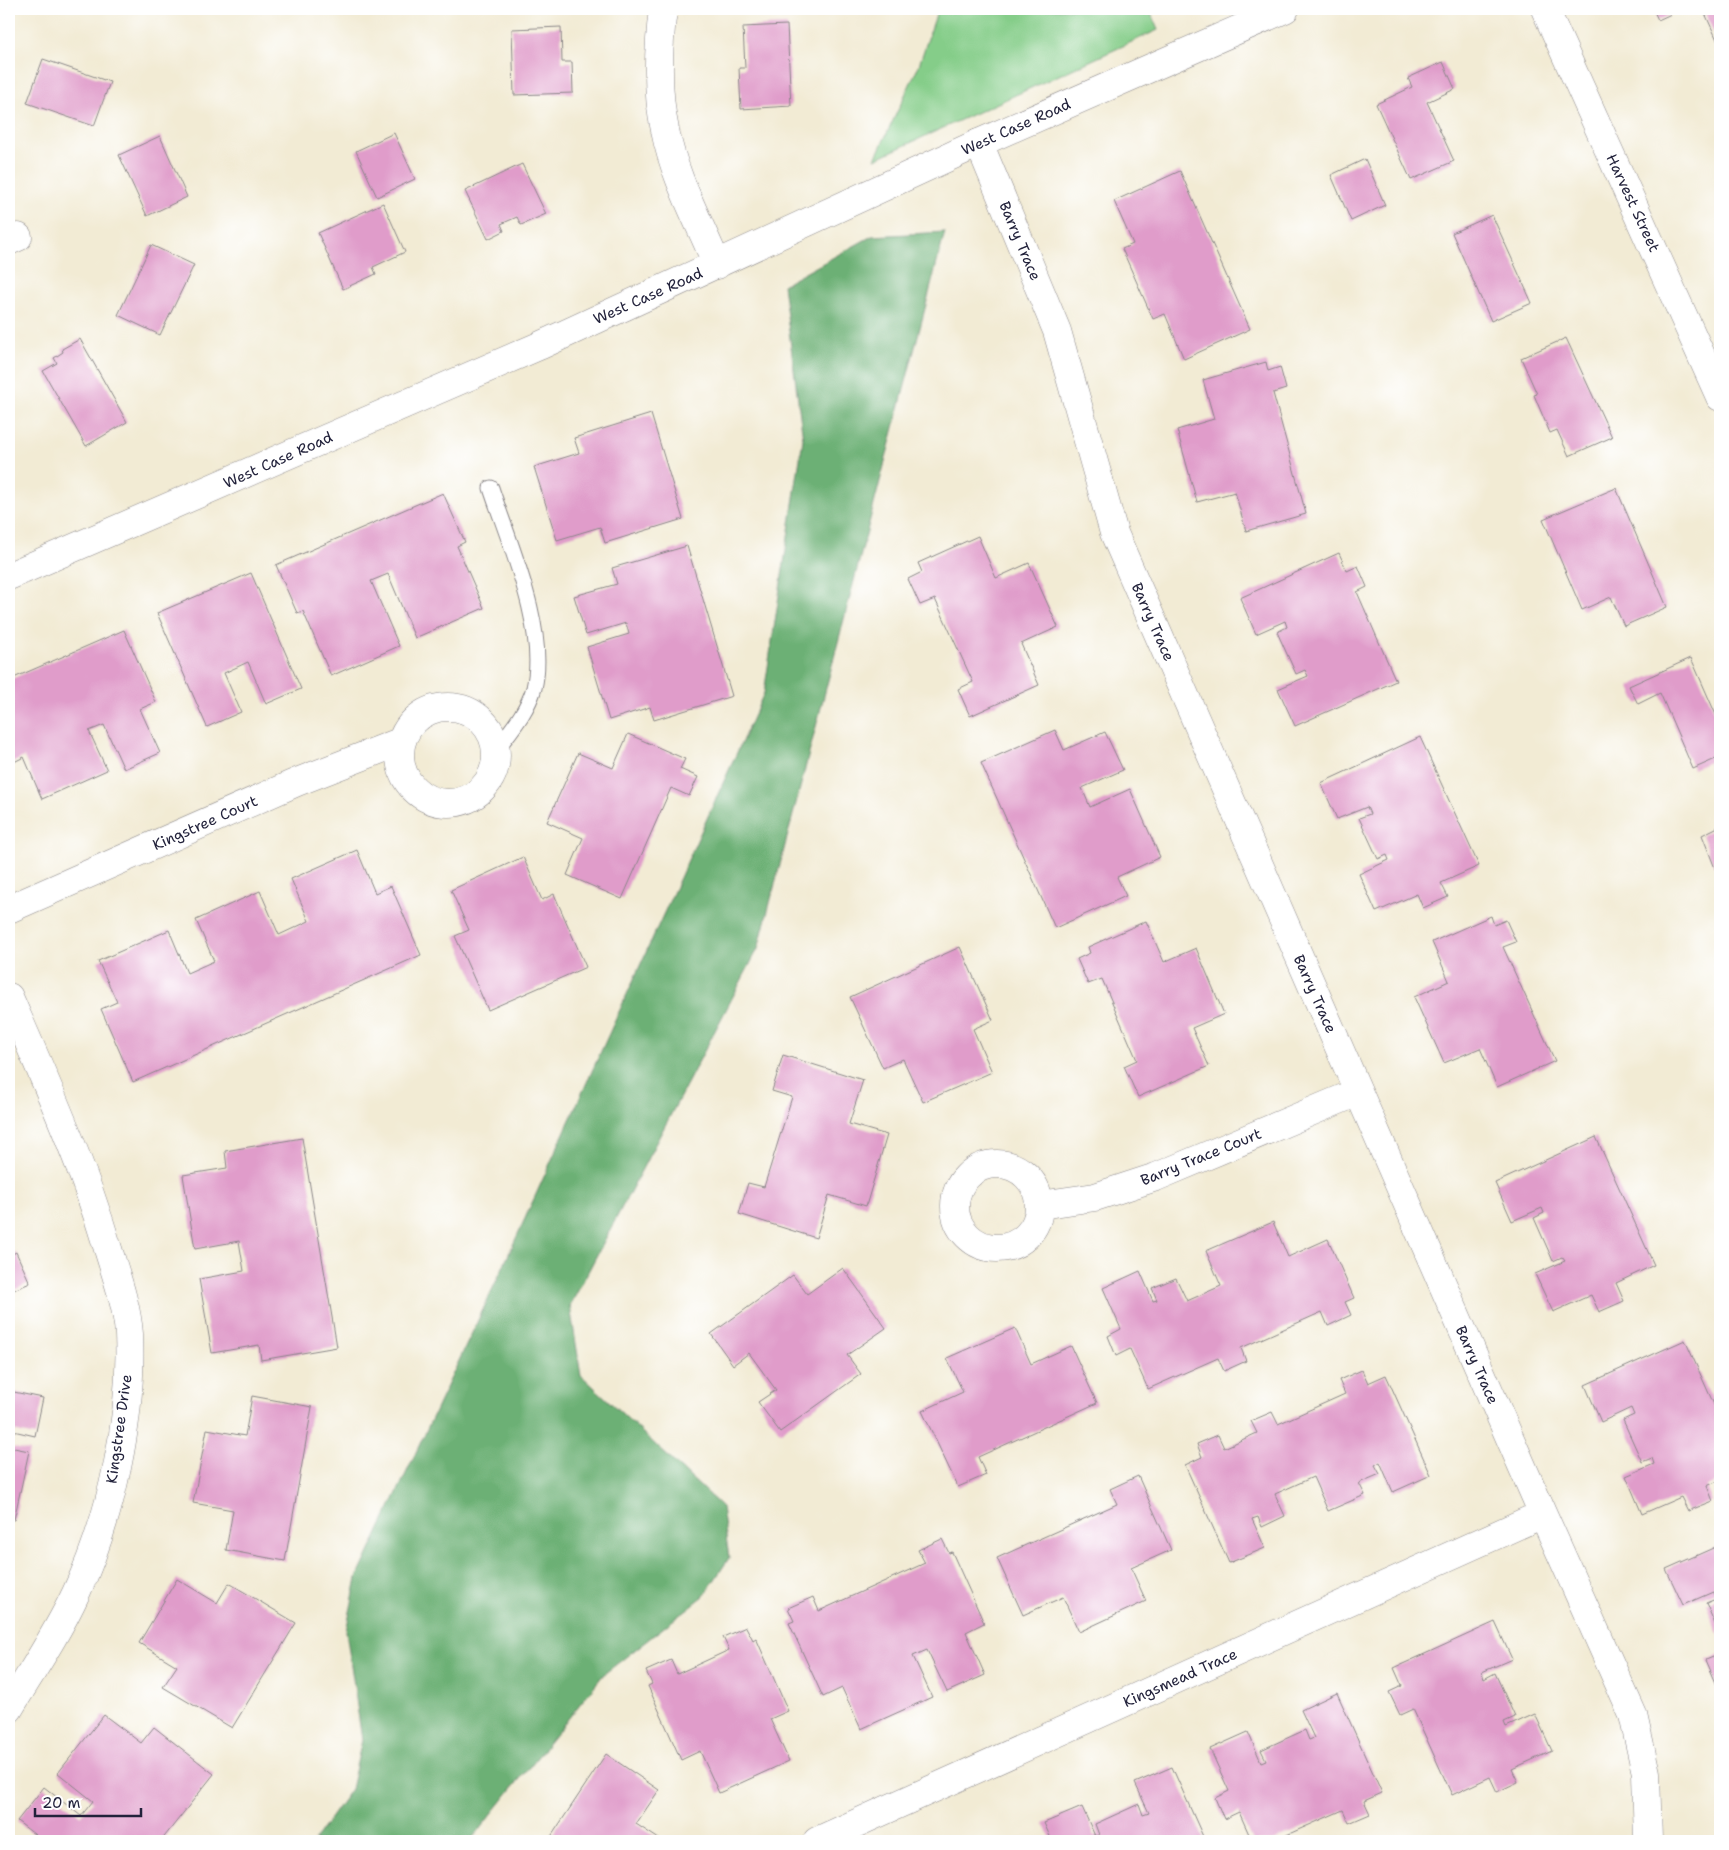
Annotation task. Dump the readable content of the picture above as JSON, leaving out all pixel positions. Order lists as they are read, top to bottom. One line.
{"streets":{"street":["West Case Road","Harvest Street","Barry Trace","Kingstree Court","Barry Trace Court","Kingstree Drive","Kingsmead Trace"]},"crossings":[["West Case Road","Barry Trace"],["Barry Trace","Barry Trace Court"],["Barry Trace","Kingsmead Trace"]],"scale_bar":"20 m"}
